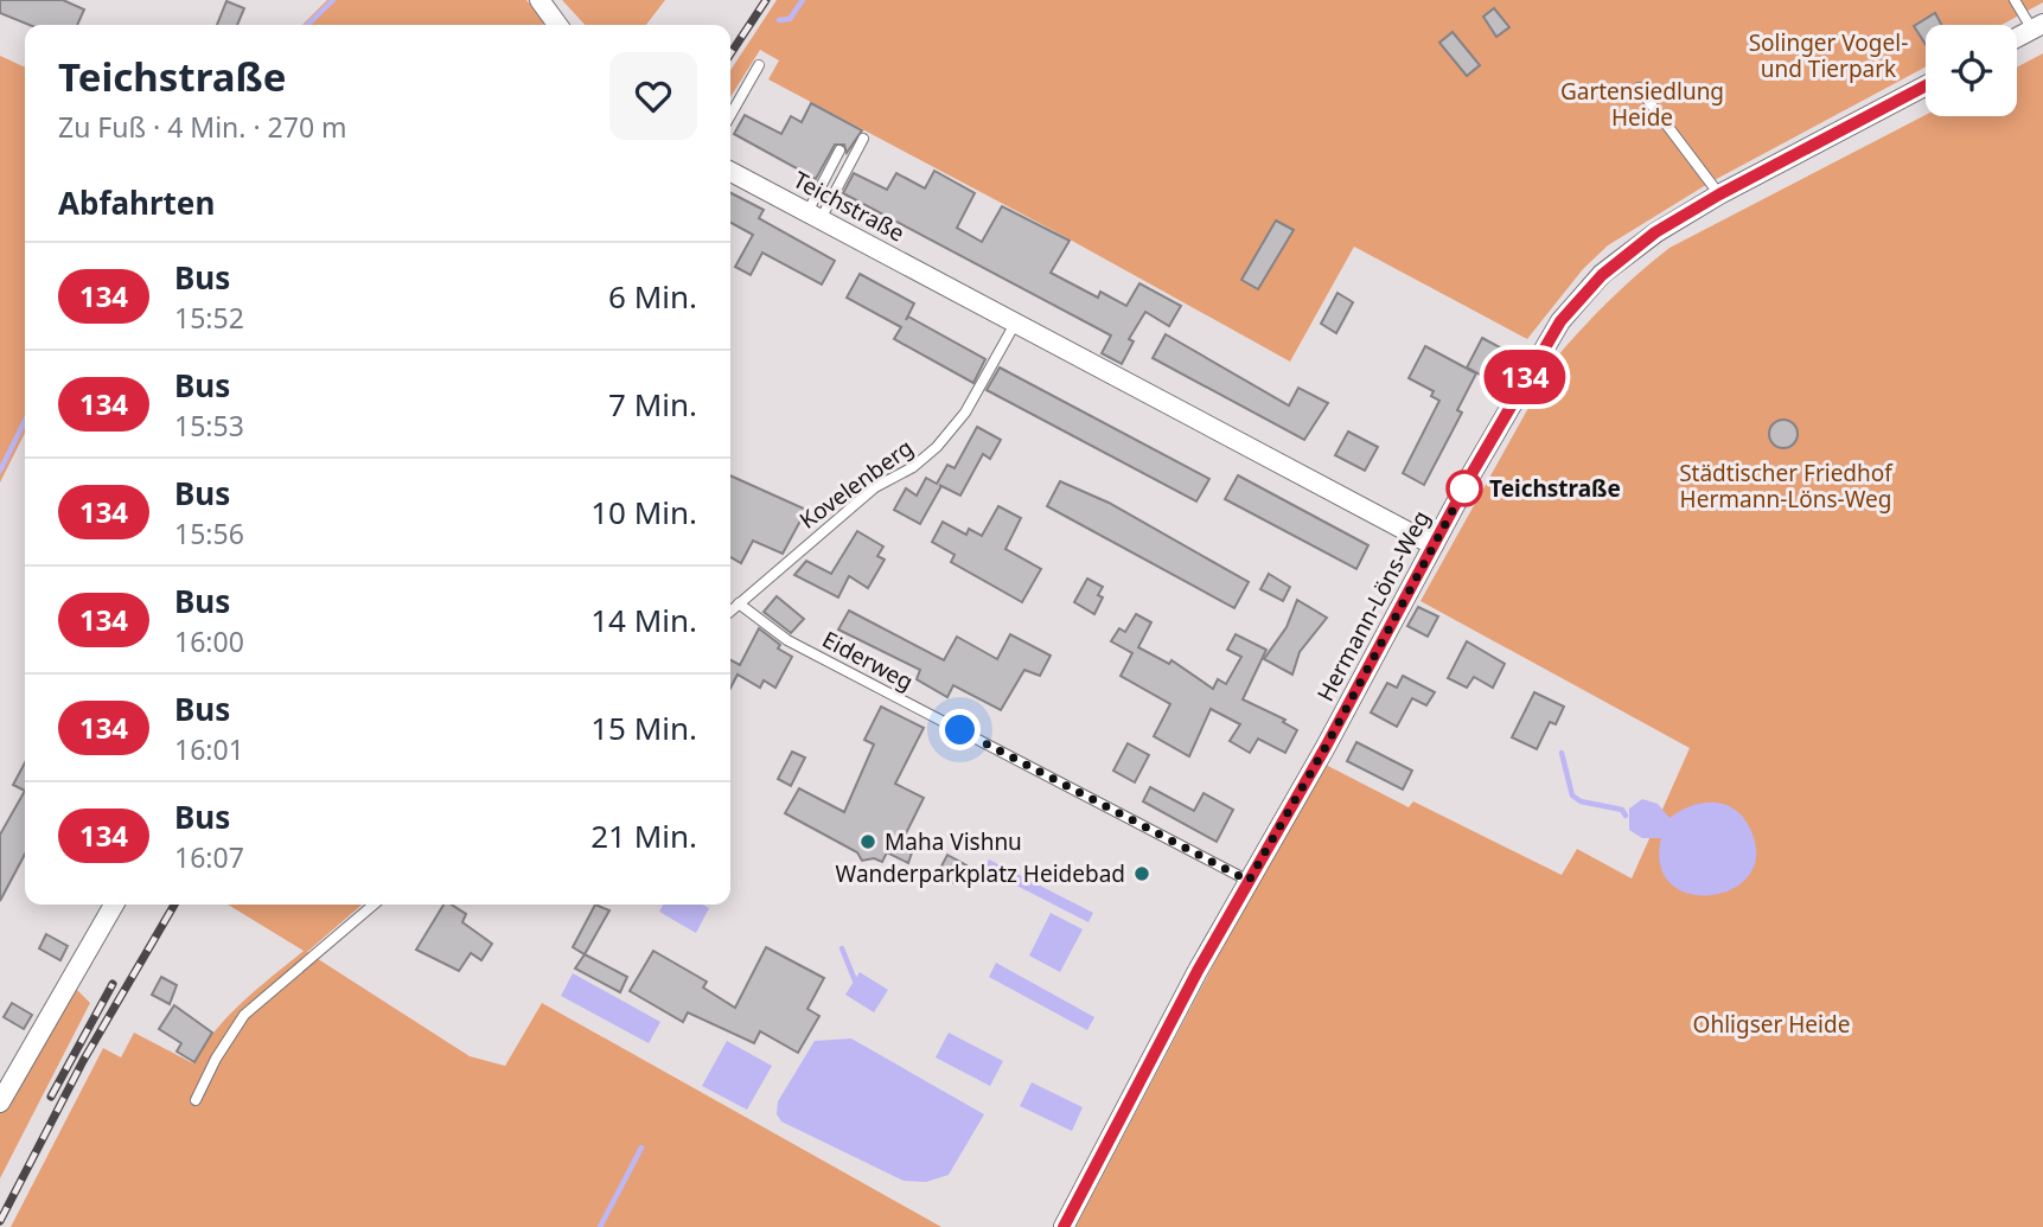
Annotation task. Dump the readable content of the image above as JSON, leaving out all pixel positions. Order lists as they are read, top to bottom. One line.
{"streets":{"street":["Teichstraße","Hermann-Löns-Weg"],"lane":["Kovelenberg","Eiderweg"]},"crossings":[["Teichstraße","Kovelenberg"],["Teichstraße","Hermann-Löns-Weg"],["Kovelenberg","Eiderweg"],["Hermann-Löns-Weg","Eiderweg"]],"parks":["Solinger Vogel- und Tierpark","Gartensiedlung Heide","Städtischer Friedhof Hermann-Löns-Weg","Ohligser Heide"],"places":["Teichstraße","Maha Vishnu","Wanderparkplatz Heidebad"],"lines":["bus line 134"],"page":{"on_map":"134","heading":[["Teichstraße","Zu Fuß · 4 Min. · 270 m"],"Abfahrten"],"list":[{"mark":"134","name":"Bus","note":"15:52","value":"6 Min."},{"mark":"134","name":"Bus","note":"15:53","value":"7 Min."},{"mark":"134","name":"Bus","note":"15:56","value":"10 Min."},{"mark":"134","name":"Bus","note":"16:00","value":"14 Min."},{"mark":"134","name":"Bus","note":"16:01","value":"15 Min."},{"mark":"134","name":"Bus","note":"16:07","value":"21 Min."}]}}
